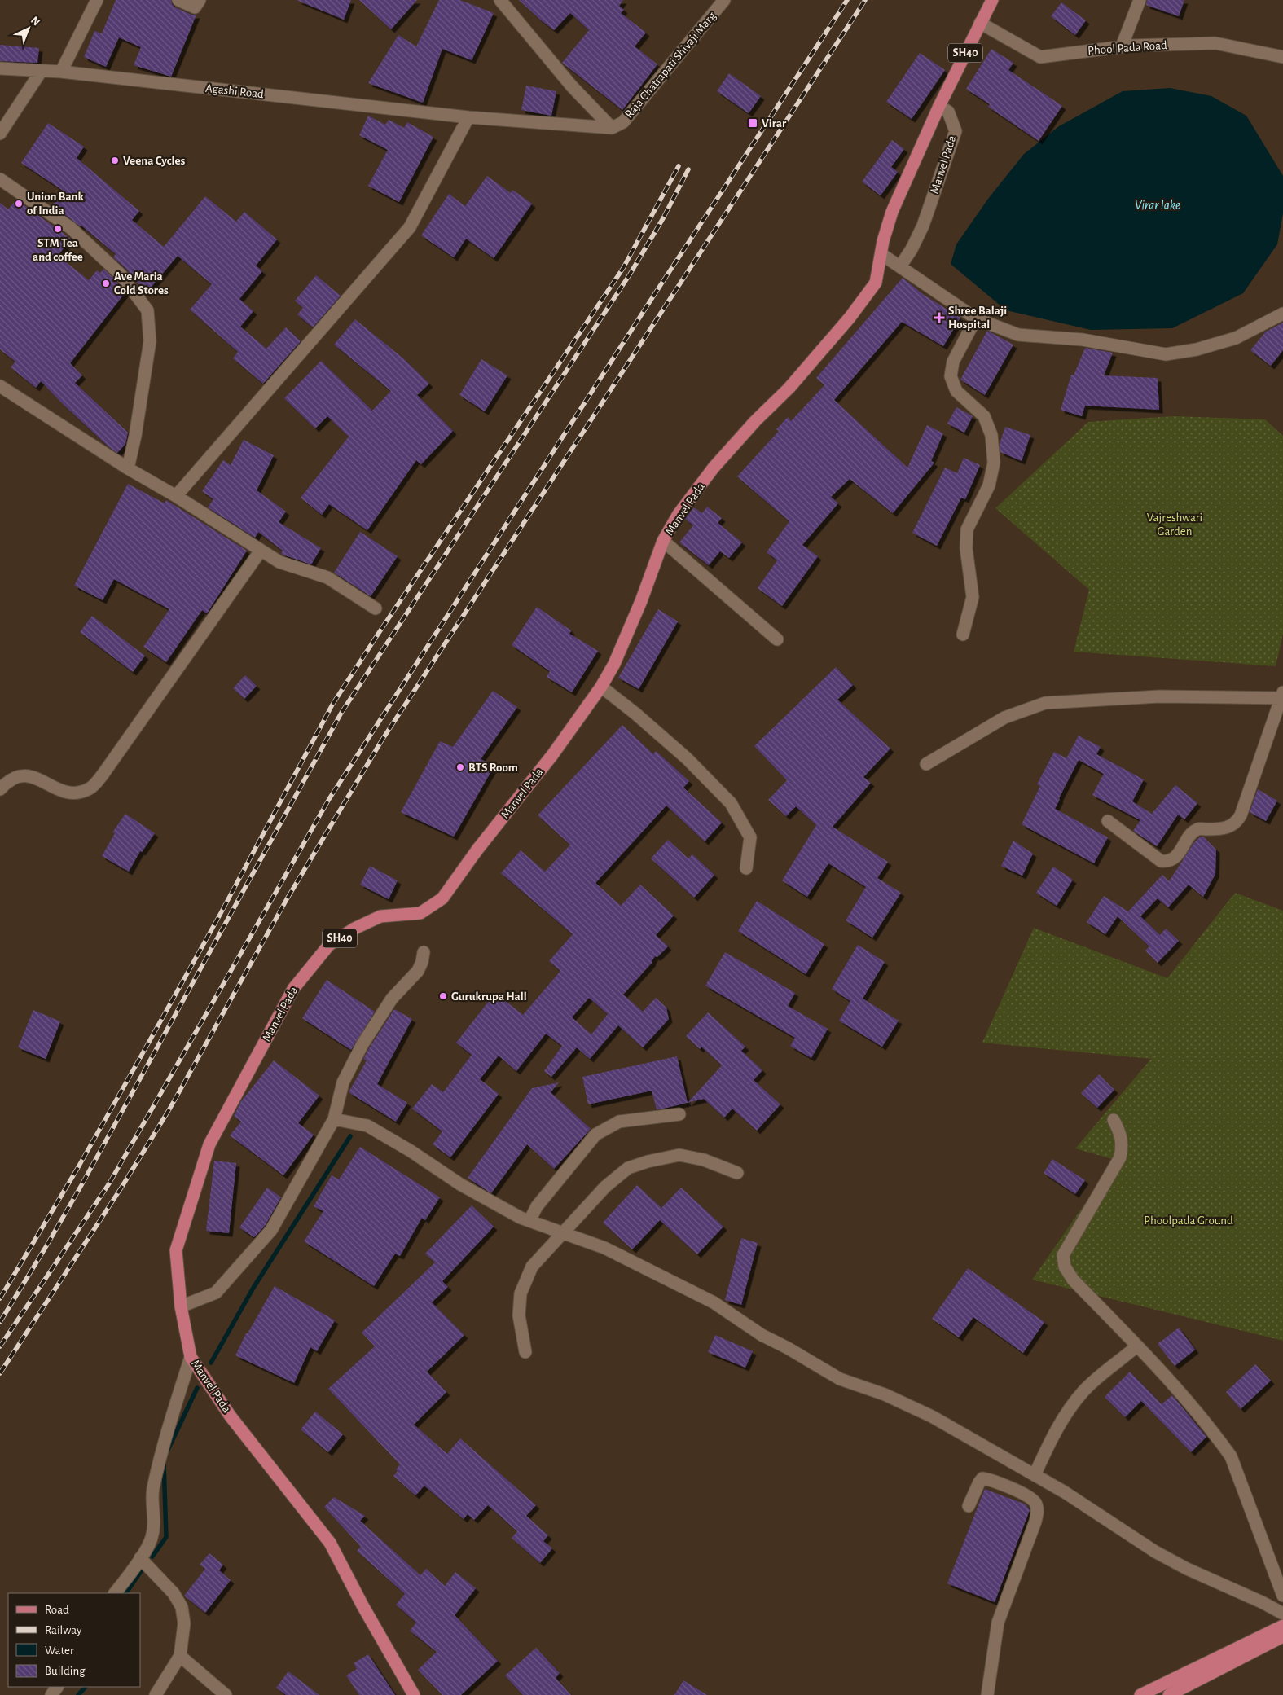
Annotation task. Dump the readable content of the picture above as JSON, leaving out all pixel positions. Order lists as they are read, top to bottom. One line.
{"streets":{"main road":["SH40","Manvel Pada"],"street":["Phool Pada Road","Raja Chatrapati Shivaji Marg","Agashi Road"]},"crossings":[["Phool Pada Road","SH40"],["SH40","Manvel Pada"]],"water":["Virar lake"],"parks":["Vajreshwari Garden","Phoolpada Ground"],"places":{"transit":["Virar"],"other":["Veena Cycles","Union Bank of India","STM Tea and coffee","Ave Maria Cold Stores","BTS Room","Gurukrupa Hall"],"health":["Shree Balaji Hospital"]},"legend":["Road","Railway","Water","Building"],"north":"top right"}
